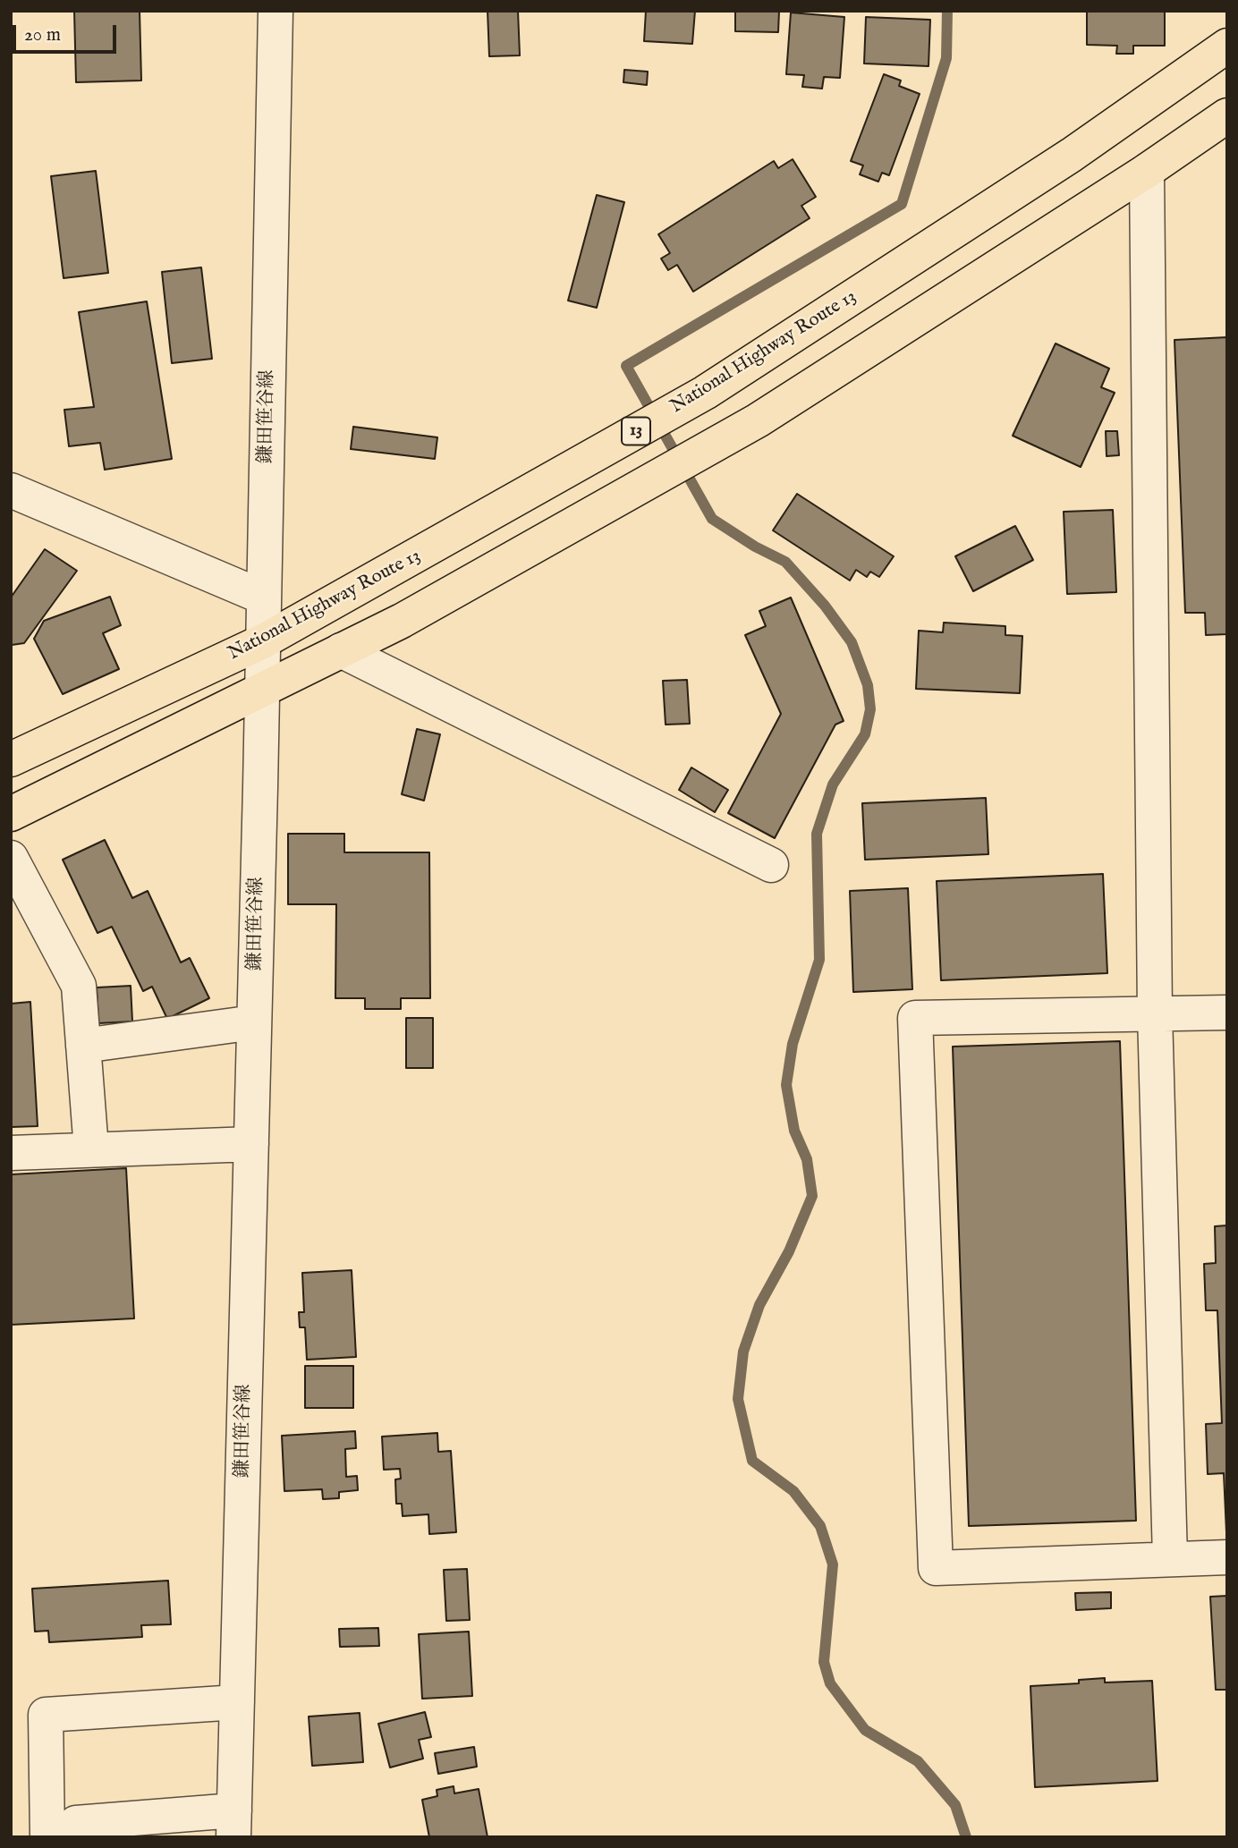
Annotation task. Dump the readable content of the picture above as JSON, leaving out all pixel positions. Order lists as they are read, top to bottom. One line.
{"streets":{"highway":["National Highway Route 13","13"],"street":["鎌田笹谷線"]},"crossings":[["National Highway Route 13","鎌田笹谷線"]],"scale_bar":"20 m"}
